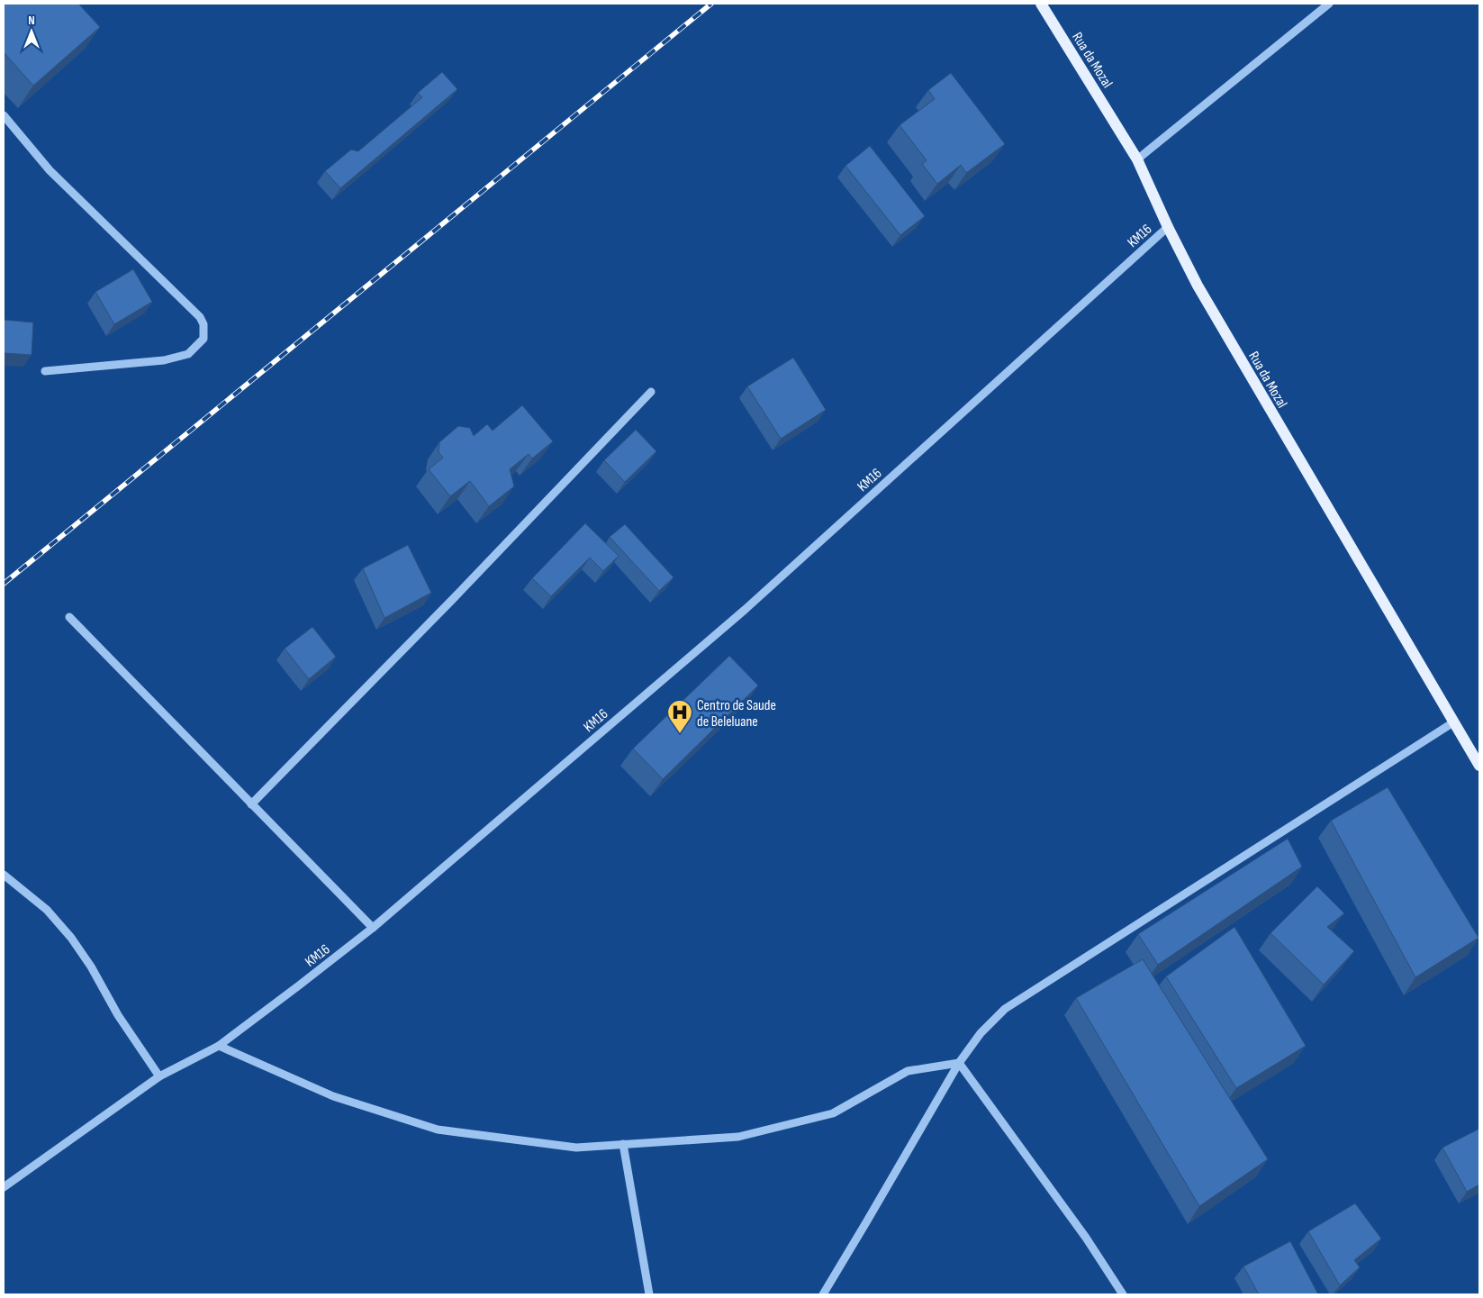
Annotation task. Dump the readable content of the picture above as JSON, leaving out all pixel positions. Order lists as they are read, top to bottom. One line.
{"streets":{"main road":["Rua da Mozal"],"street":["KM16"]},"crossings":[["Rua da Mozal","KM16"]],"places":{"hospital":["Centro de Saude de Beleluane"]},"north":"top"}
